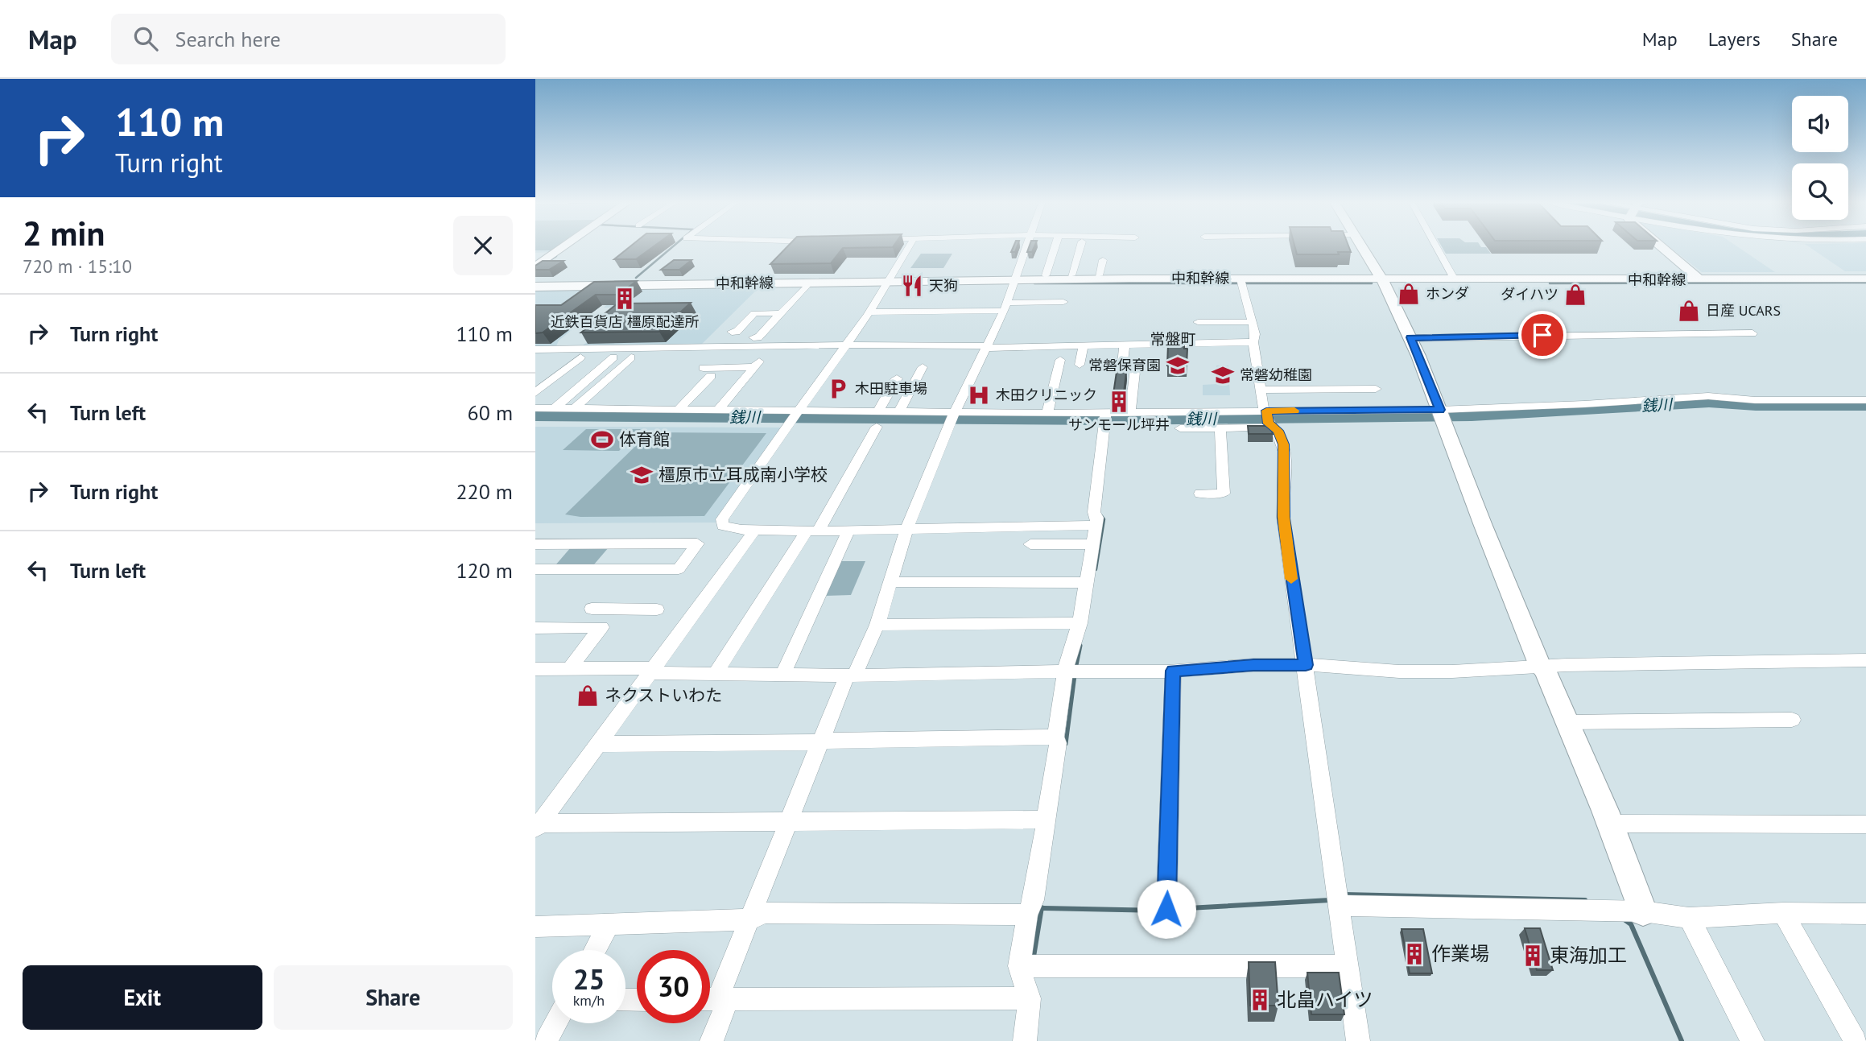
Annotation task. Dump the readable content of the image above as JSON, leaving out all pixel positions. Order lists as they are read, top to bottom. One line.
{"streets":{"main road":["中和幹線"]},"districts":["常盤町"],"water":["銭川"],"places":{"restaurant":["天狗"],"shop":["ホンダ","ダイハツ","日産 UCARS","ネクストいわた"],"building":["近鉄百貨店 橿原配達所","サンモール坪井","作業場","東海加工","北畠ハイツ"],"school or university":["常磐保育園","常磐幼稚園","橿原市立耳成南小学校"],"parking":["木田駐車場"],"hospital":["木田クリニック"],"sports":["体育館"]},"page":{"header":"Map","search":"Search here","nav":["Map","Layers","Share"],"turn":["110 m","Turn right"],"heading":["2 min","720 m · 15:10"],"list":[{"name":"Turn right","value":"110 m"},{"name":"Turn left","value":"60 m"},{"name":"Turn right","value":"220 m"},{"name":"Turn left","value":"120 m"}],"speed":"25 km/h","limit":"30","buttons":["Exit","Share"]}}
